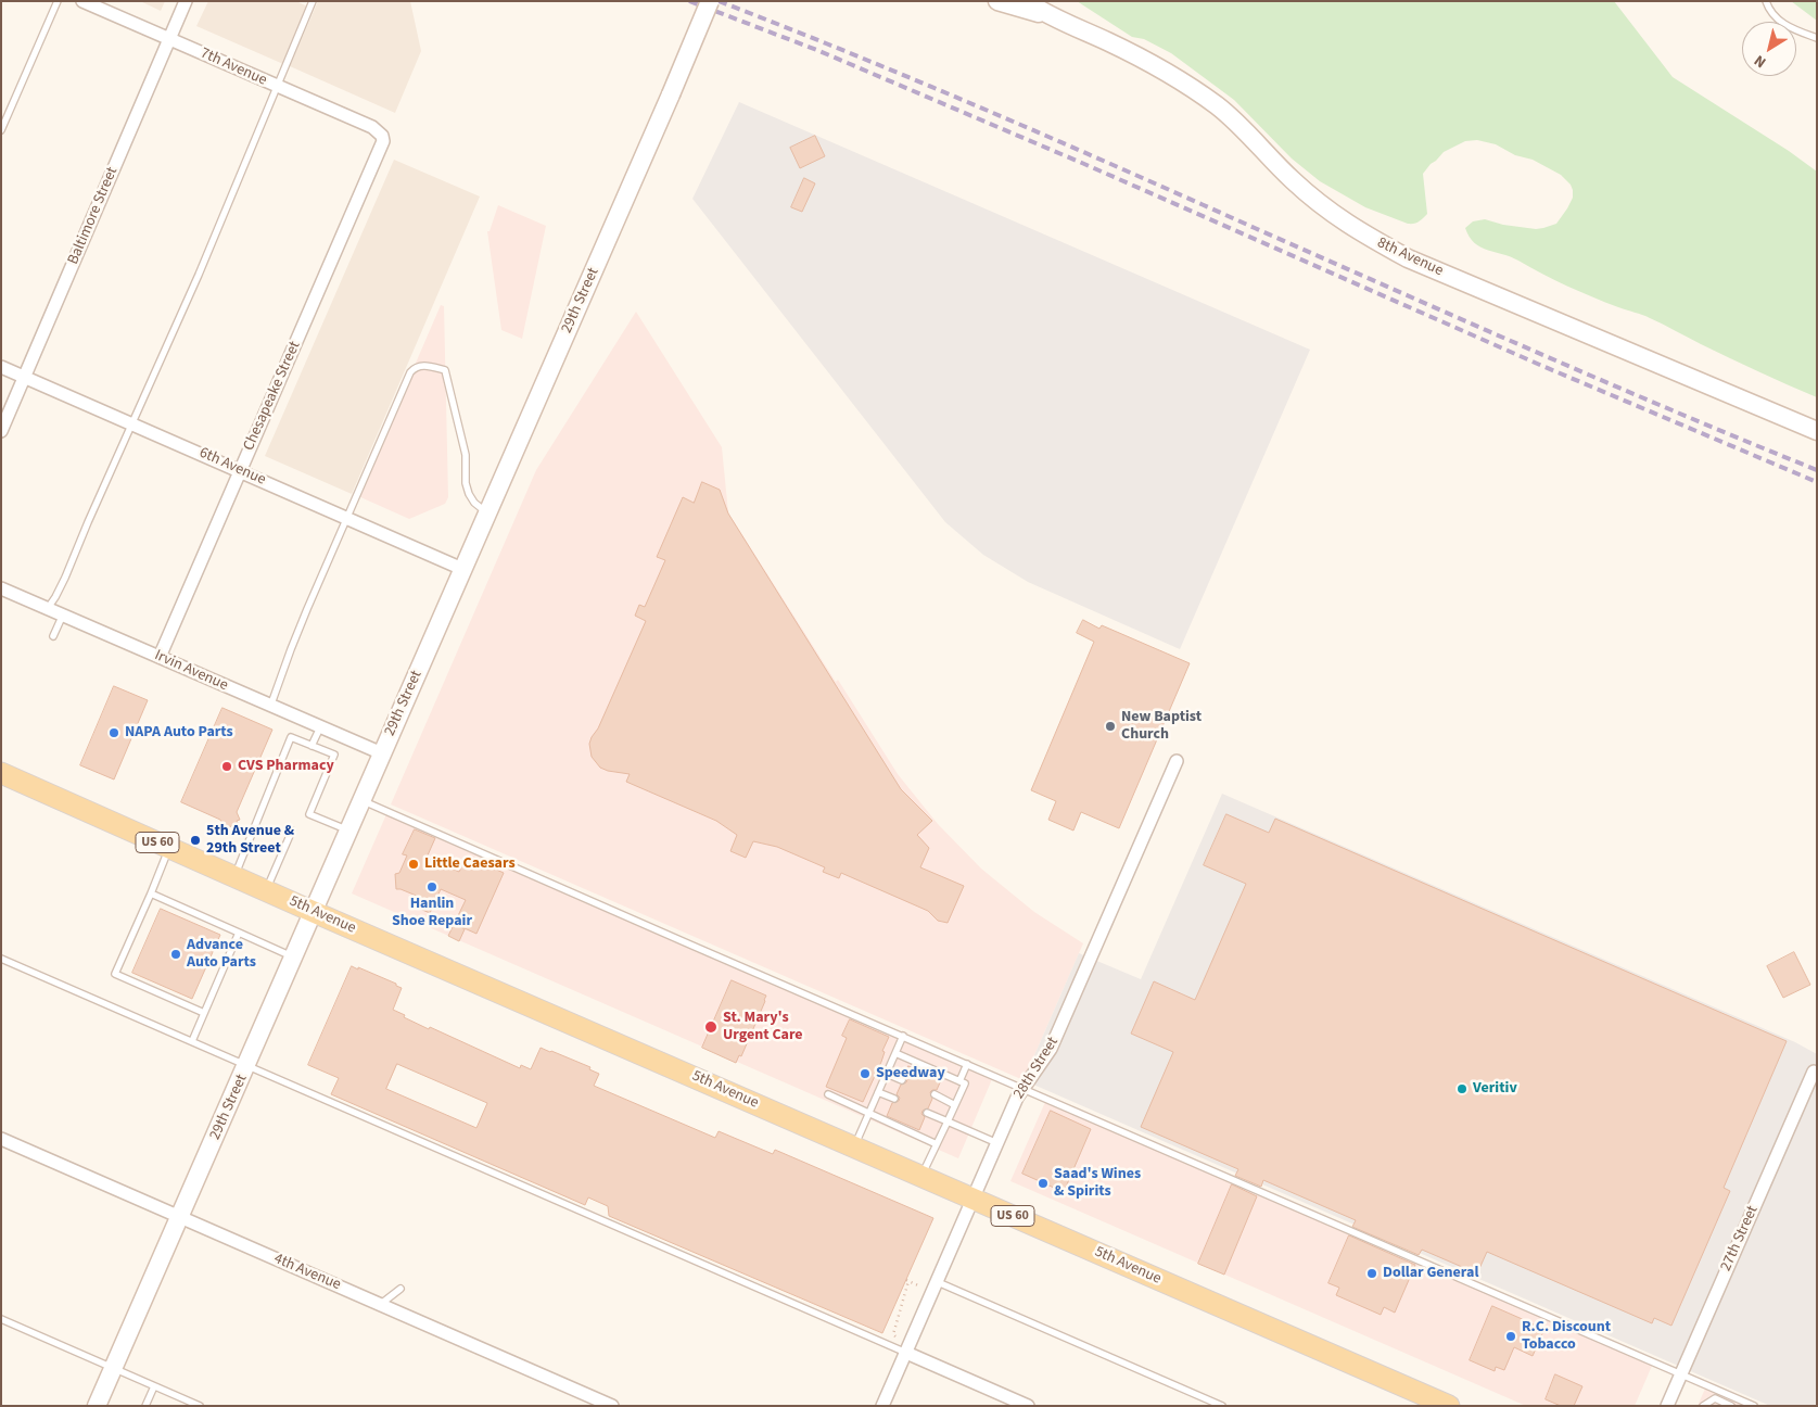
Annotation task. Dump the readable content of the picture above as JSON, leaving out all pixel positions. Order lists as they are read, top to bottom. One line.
{"streets":{"main road":["8th Avenue","29th Street","US 60","5th Avenue"],"street":["7th Avenue","Baltimore Street","Chesapeake Street","6th Avenue","Irvin Avenue","28th Street","27th Street","4th Avenue"]},"crossings":[["7th Avenue","Baltimore Street"],["7th Avenue","Chesapeake Street"],["Baltimore Street","6th Avenue"],["29th Street","6th Avenue"],["29th Street","Irvin Avenue"],["29th Street","5th Avenue"],["29th Street","4th Avenue"],["Chesapeake Street","6th Avenue"],["Chesapeake Street","Irvin Avenue"],["5th Avenue","28th Street"]],"places":["New Baptist Church","NAPA Auto Parts","CVS Pharmacy","5th Avenue & 29th Street","Little Caesars","Hanlin Shoe Repair","Advance Auto Parts","St. Mary's Urgent Care","Speedway","Veritiv","Saad's Wines & Spirits","Dollar General","R.C. Discount Tobacco"],"north":"bottom left"}
